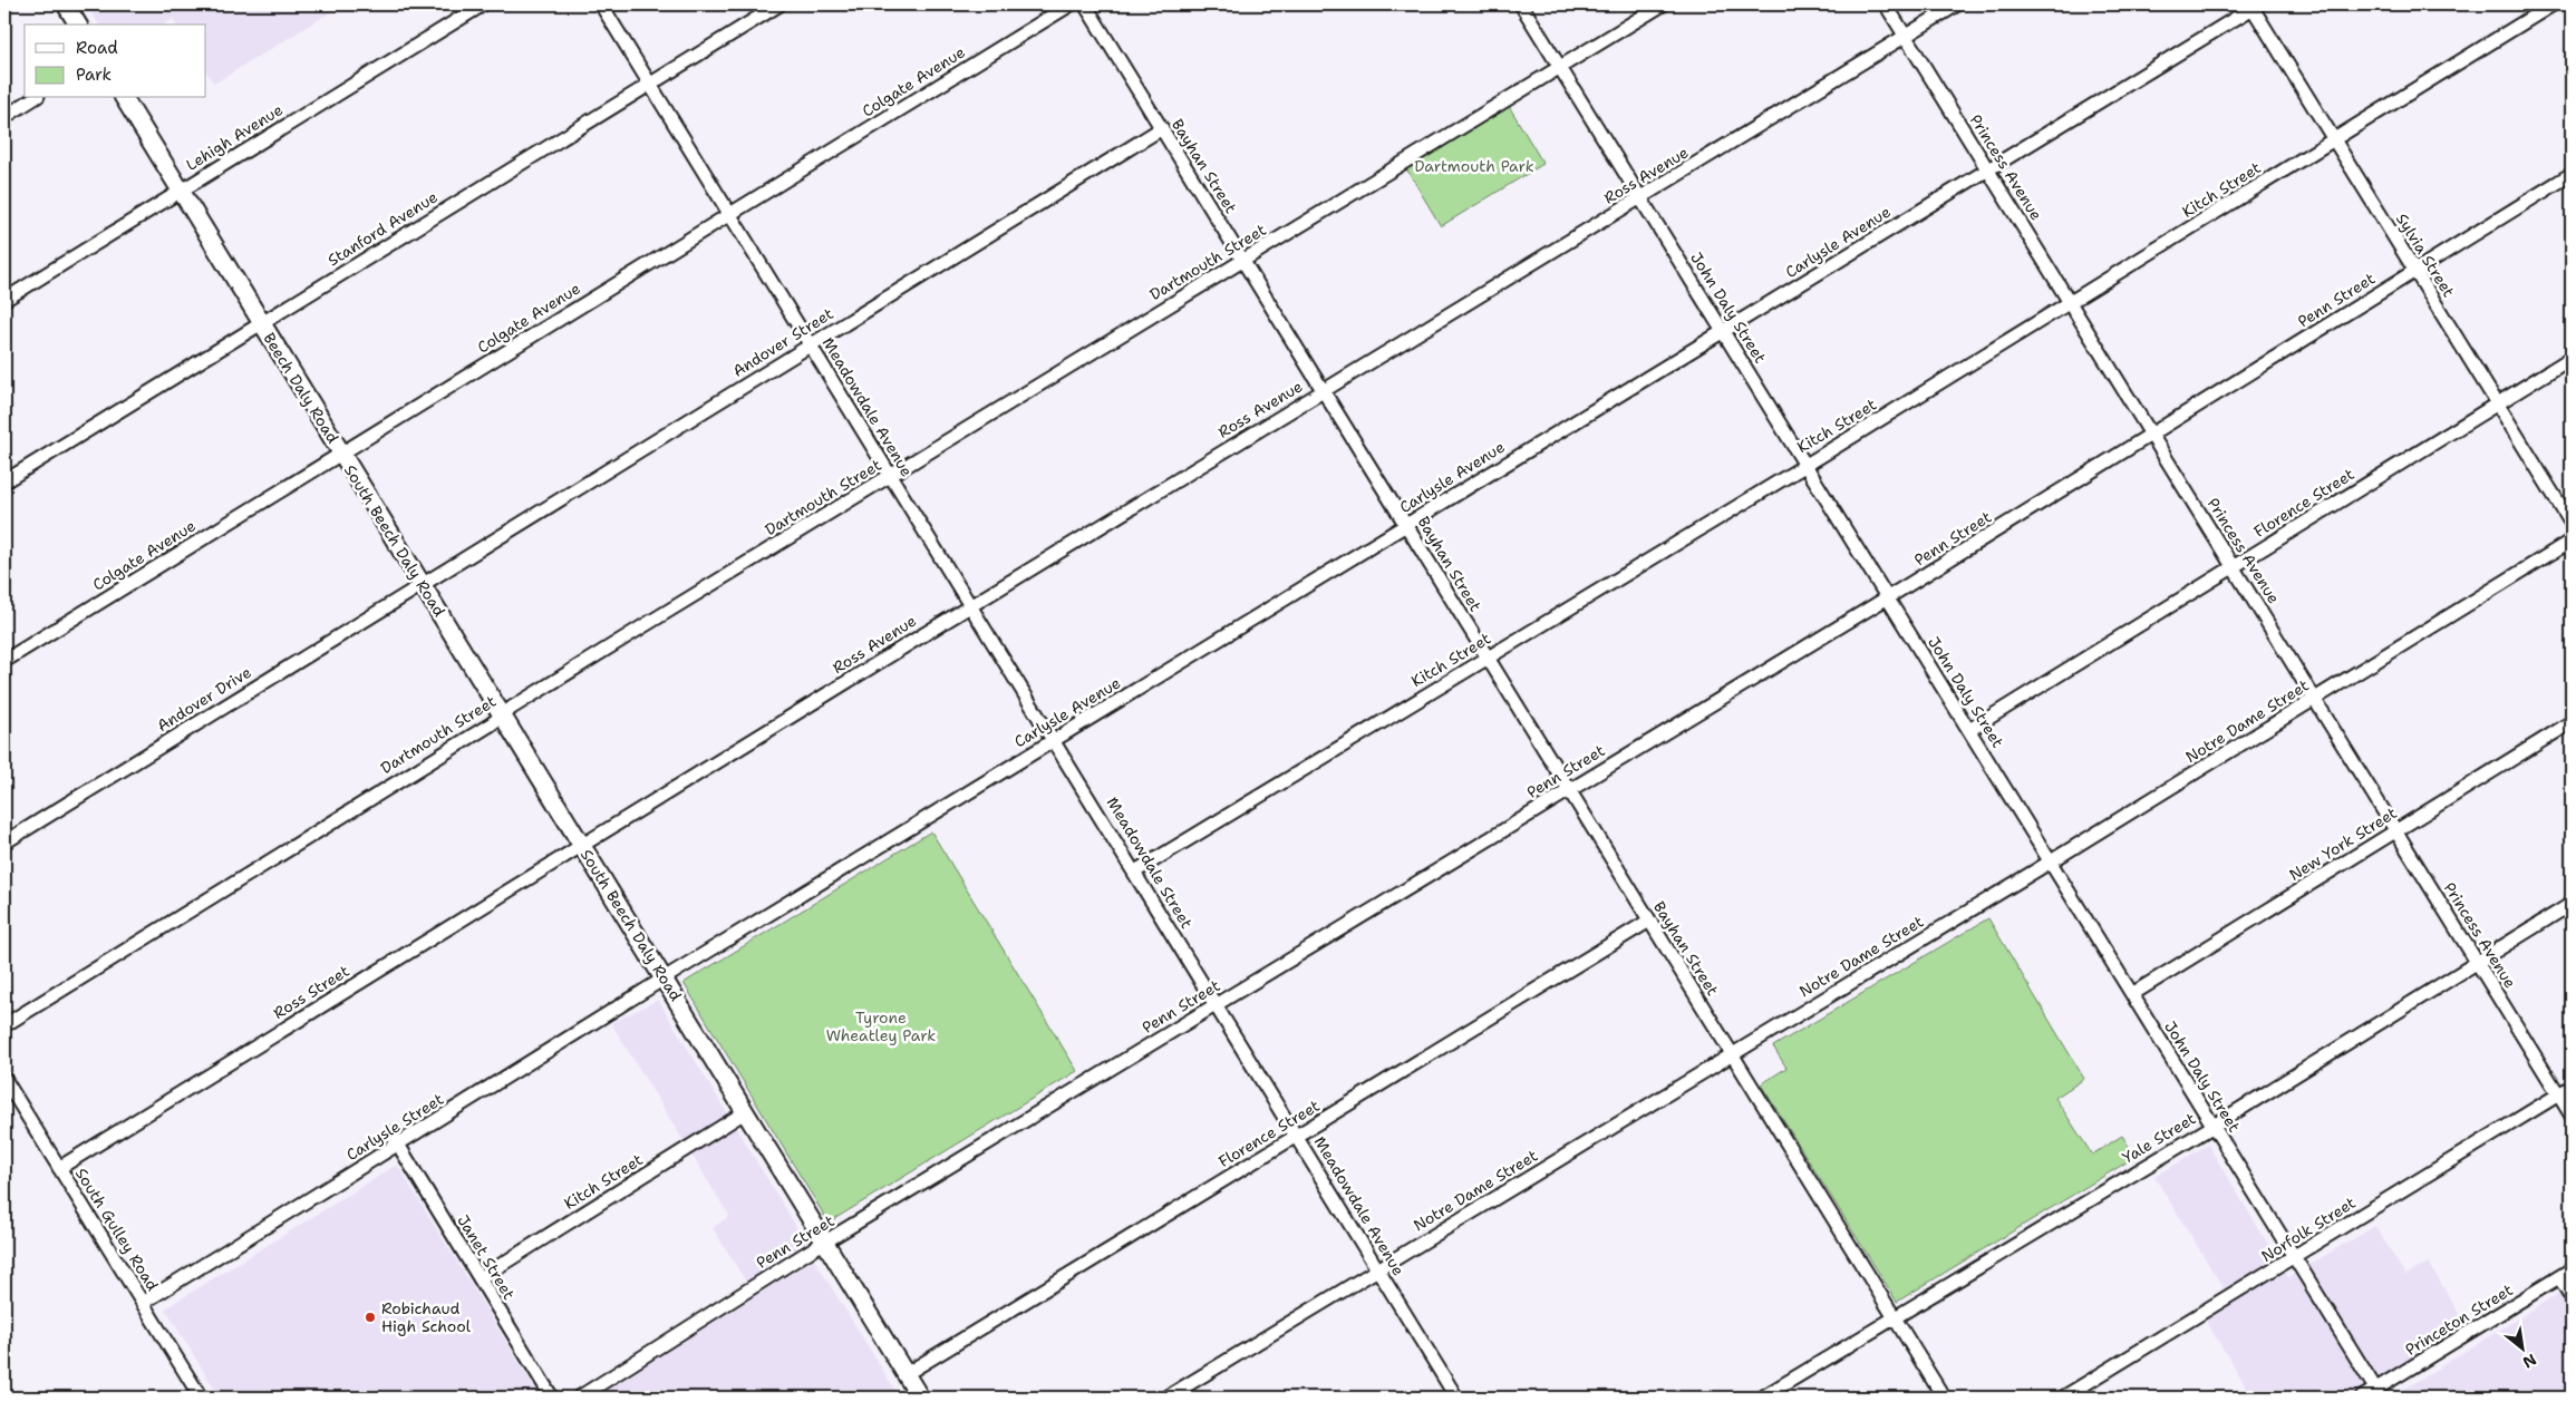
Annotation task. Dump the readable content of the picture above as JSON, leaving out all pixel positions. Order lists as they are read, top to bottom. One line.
{"streets":{"main road":["Beech Daly Road","South Beech Daly Road"],"street":["Colgate Avenue","Lehigh Avenue","Bayhan Street","Princess Avenue","Ross Avenue","Kitch Street","Stanford Avenue","Carlysle Avenue","Sylvia Street","Dartmouth Street","Penn Street","John Daly Street","Andover Street","Meadowdale Avenue","Florence Street","Andover Drive","Notre Dame Street","New York Street","Meadowdale Street","Ross Street","Carlysle Street","Yale Street","South Gulley Road","Norfolk Street","Janet Street","Princeton Street"]},"crossings":[["Colgate Avenue","Beech Daly Road"],["Colgate Avenue","Meadowdale Avenue"],["Colgate Avenue","South Beech Daly Road"],["Bayhan Street","Ross Avenue"],["Bayhan Street","Kitch Street"],["Bayhan Street","Carlysle Avenue"],["Bayhan Street","Dartmouth Street"],["Bayhan Street","Penn Street"],["Bayhan Street","Andover Street"],["Bayhan Street","Florence Street"],["Bayhan Street","Notre Dame Street"],["Bayhan Street","Yale Street"],["Princess Avenue","Ross Avenue"],["Princess Avenue","Kitch Street"],["Princess Avenue","Carlysle Avenue"],["Princess Avenue","Penn Street"],["Princess Avenue","Florence Street"],["Princess Avenue","Notre Dame Street"],["Princess Avenue","New York Street"],["Princess Avenue","Yale Street"],["Princess Avenue","Norfolk Street"],["Ross Avenue","John Daly Street"],["Ross Avenue","Meadowdale Avenue"],["Ross Avenue","South Beech Daly Road"],["Ross Avenue","Ross Street"],["Kitch Street","Sylvia Street"],["Kitch Street","John Daly Street"],["Kitch Street","South Beech Daly Road"],["Kitch Street","Meadowdale Street"],["Kitch Street","Janet Street"],["Stanford Avenue","Beech Daly Road"],["Stanford Avenue","Meadowdale Avenue"],["Carlysle Avenue","Sylvia Street"],["Carlysle Avenue","John Daly Street"],["Carlysle Avenue","Meadowdale Avenue"],["Carlysle Avenue","South Beech Daly Road"],["Carlysle Avenue","Meadowdale Street"],["Carlysle Avenue","Carlysle Street"],["Sylvia Street","Penn Street"],["Sylvia Street","Florence Street"],["Dartmouth Street","John Daly Street"],["Dartmouth Street","Meadowdale Avenue"],["Dartmouth Street","South Beech Daly Road"],["Penn Street","John Daly Street"],["Penn Street","Meadowdale Avenue"],["Penn Street","South Beech Daly Road"],["Penn Street","Meadowdale Street"],["John Daly Street","Florence Street"],["John Daly Street","Notre Dame Street"],["John Daly Street","New York Street"],["John Daly Street","Yale Street"],["John Daly Street","Norfolk Street"],["John Daly Street","Princeton Street"],["Andover Street","Meadowdale Avenue"],["Andover Street","South Beech Daly Road"],["Andover Street","Andover Drive"],["Beech Daly Road","South Beech Daly Road"],["Meadowdale Avenue","Florence Street"],["Meadowdale Avenue","Notre Dame Street"],["Meadowdale Avenue","Meadowdale Street"],["Florence Street","South Beech Daly Road"],["South Beech Daly Road","Andover Drive"],["South Beech Daly Road","Ross Street"],["South Beech Daly Road","Carlysle Street"],["Ross Street","South Gulley Road"],["Carlysle Street","South Gulley Road"],["Carlysle Street","Janet Street"]],"parks":["Dartmouth Park","Tyrone Wheatley Park"],"places":["Robichaud High School"],"legend":["Road","Park"],"north":"bottom right"}
